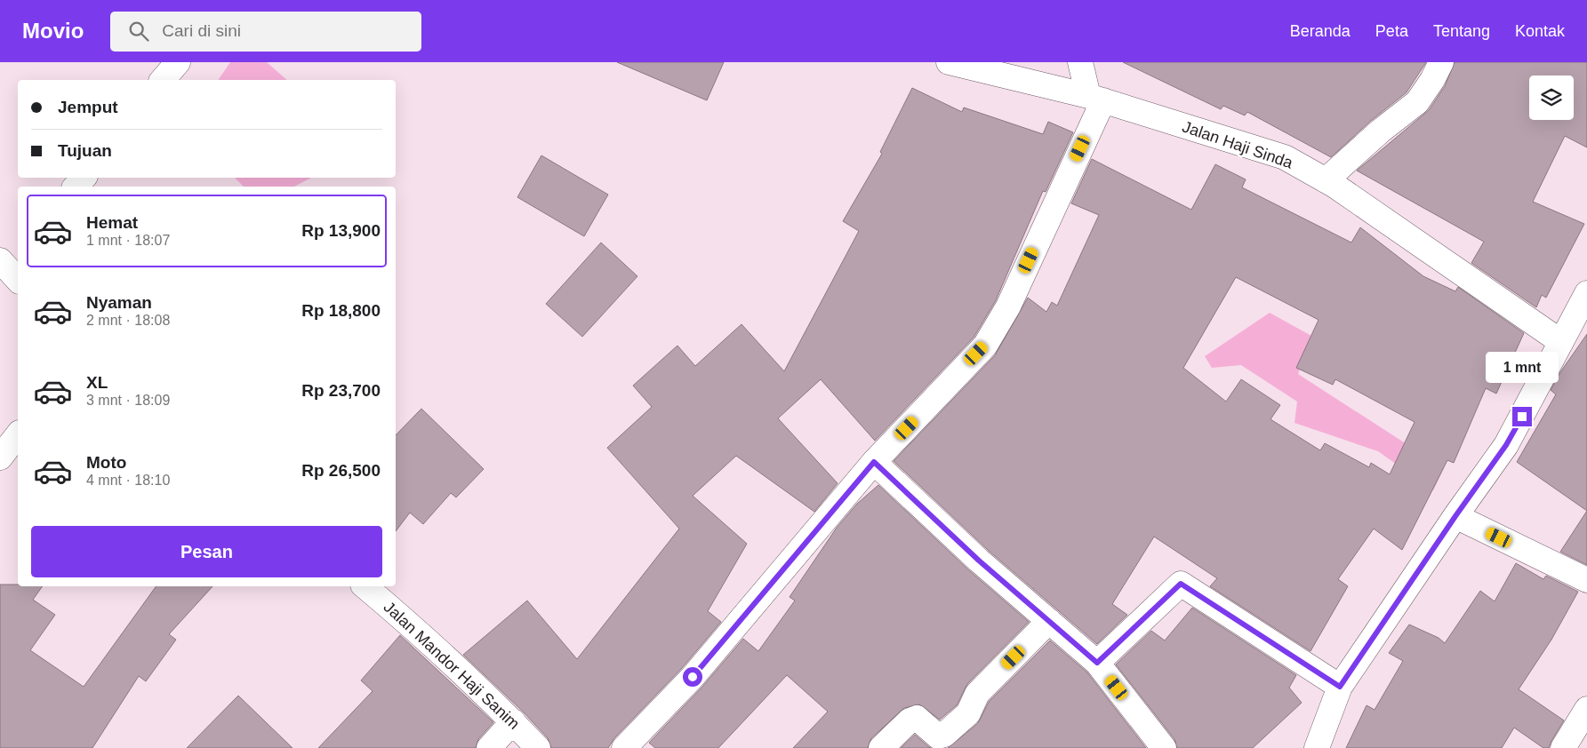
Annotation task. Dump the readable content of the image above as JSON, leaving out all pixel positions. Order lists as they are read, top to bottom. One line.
{"streets":{"street":["Jalan Haji Sinda","Jalan Mandor Haji Sanim"]},"page":{"header":"Movio","search":"Cari di sini","nav":["Beranda","Peta","Tentang","Kontak"],"banner":["Jemput","Tujuan"],"list":[{"name":"Hemat","note":"1 mnt · 18:07","value":"Rp 13,900"},{"name":"Nyaman","note":"2 mnt · 18:08","value":"Rp 18,800"},{"name":"XL","note":"3 mnt · 18:09","value":"Rp 23,700"},{"name":"Moto","note":"4 mnt · 18:10","value":"Rp 26,500"}],"bubble":"1 mnt","buttons":"Pesan"}}
